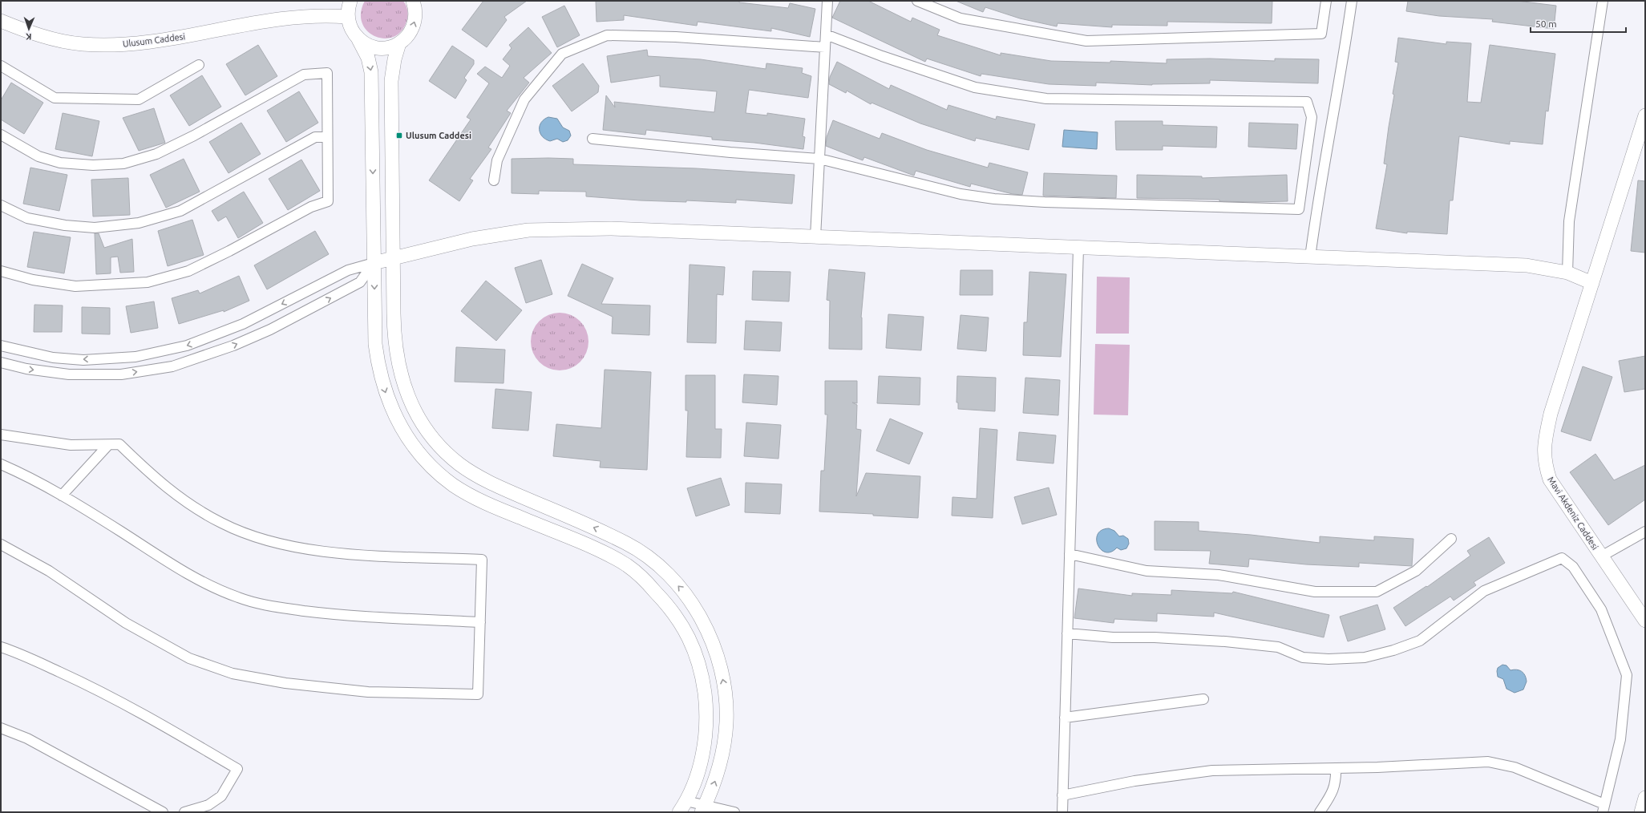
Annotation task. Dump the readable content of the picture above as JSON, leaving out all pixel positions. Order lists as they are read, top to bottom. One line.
{"streets":{"street":["Ulusum Caddesi","Mavi Akdeniz Caddesi"]},"places":{"transit":["Ulusum Caddesi"]},"scale_bar":"50 m","north":"bottom"}
